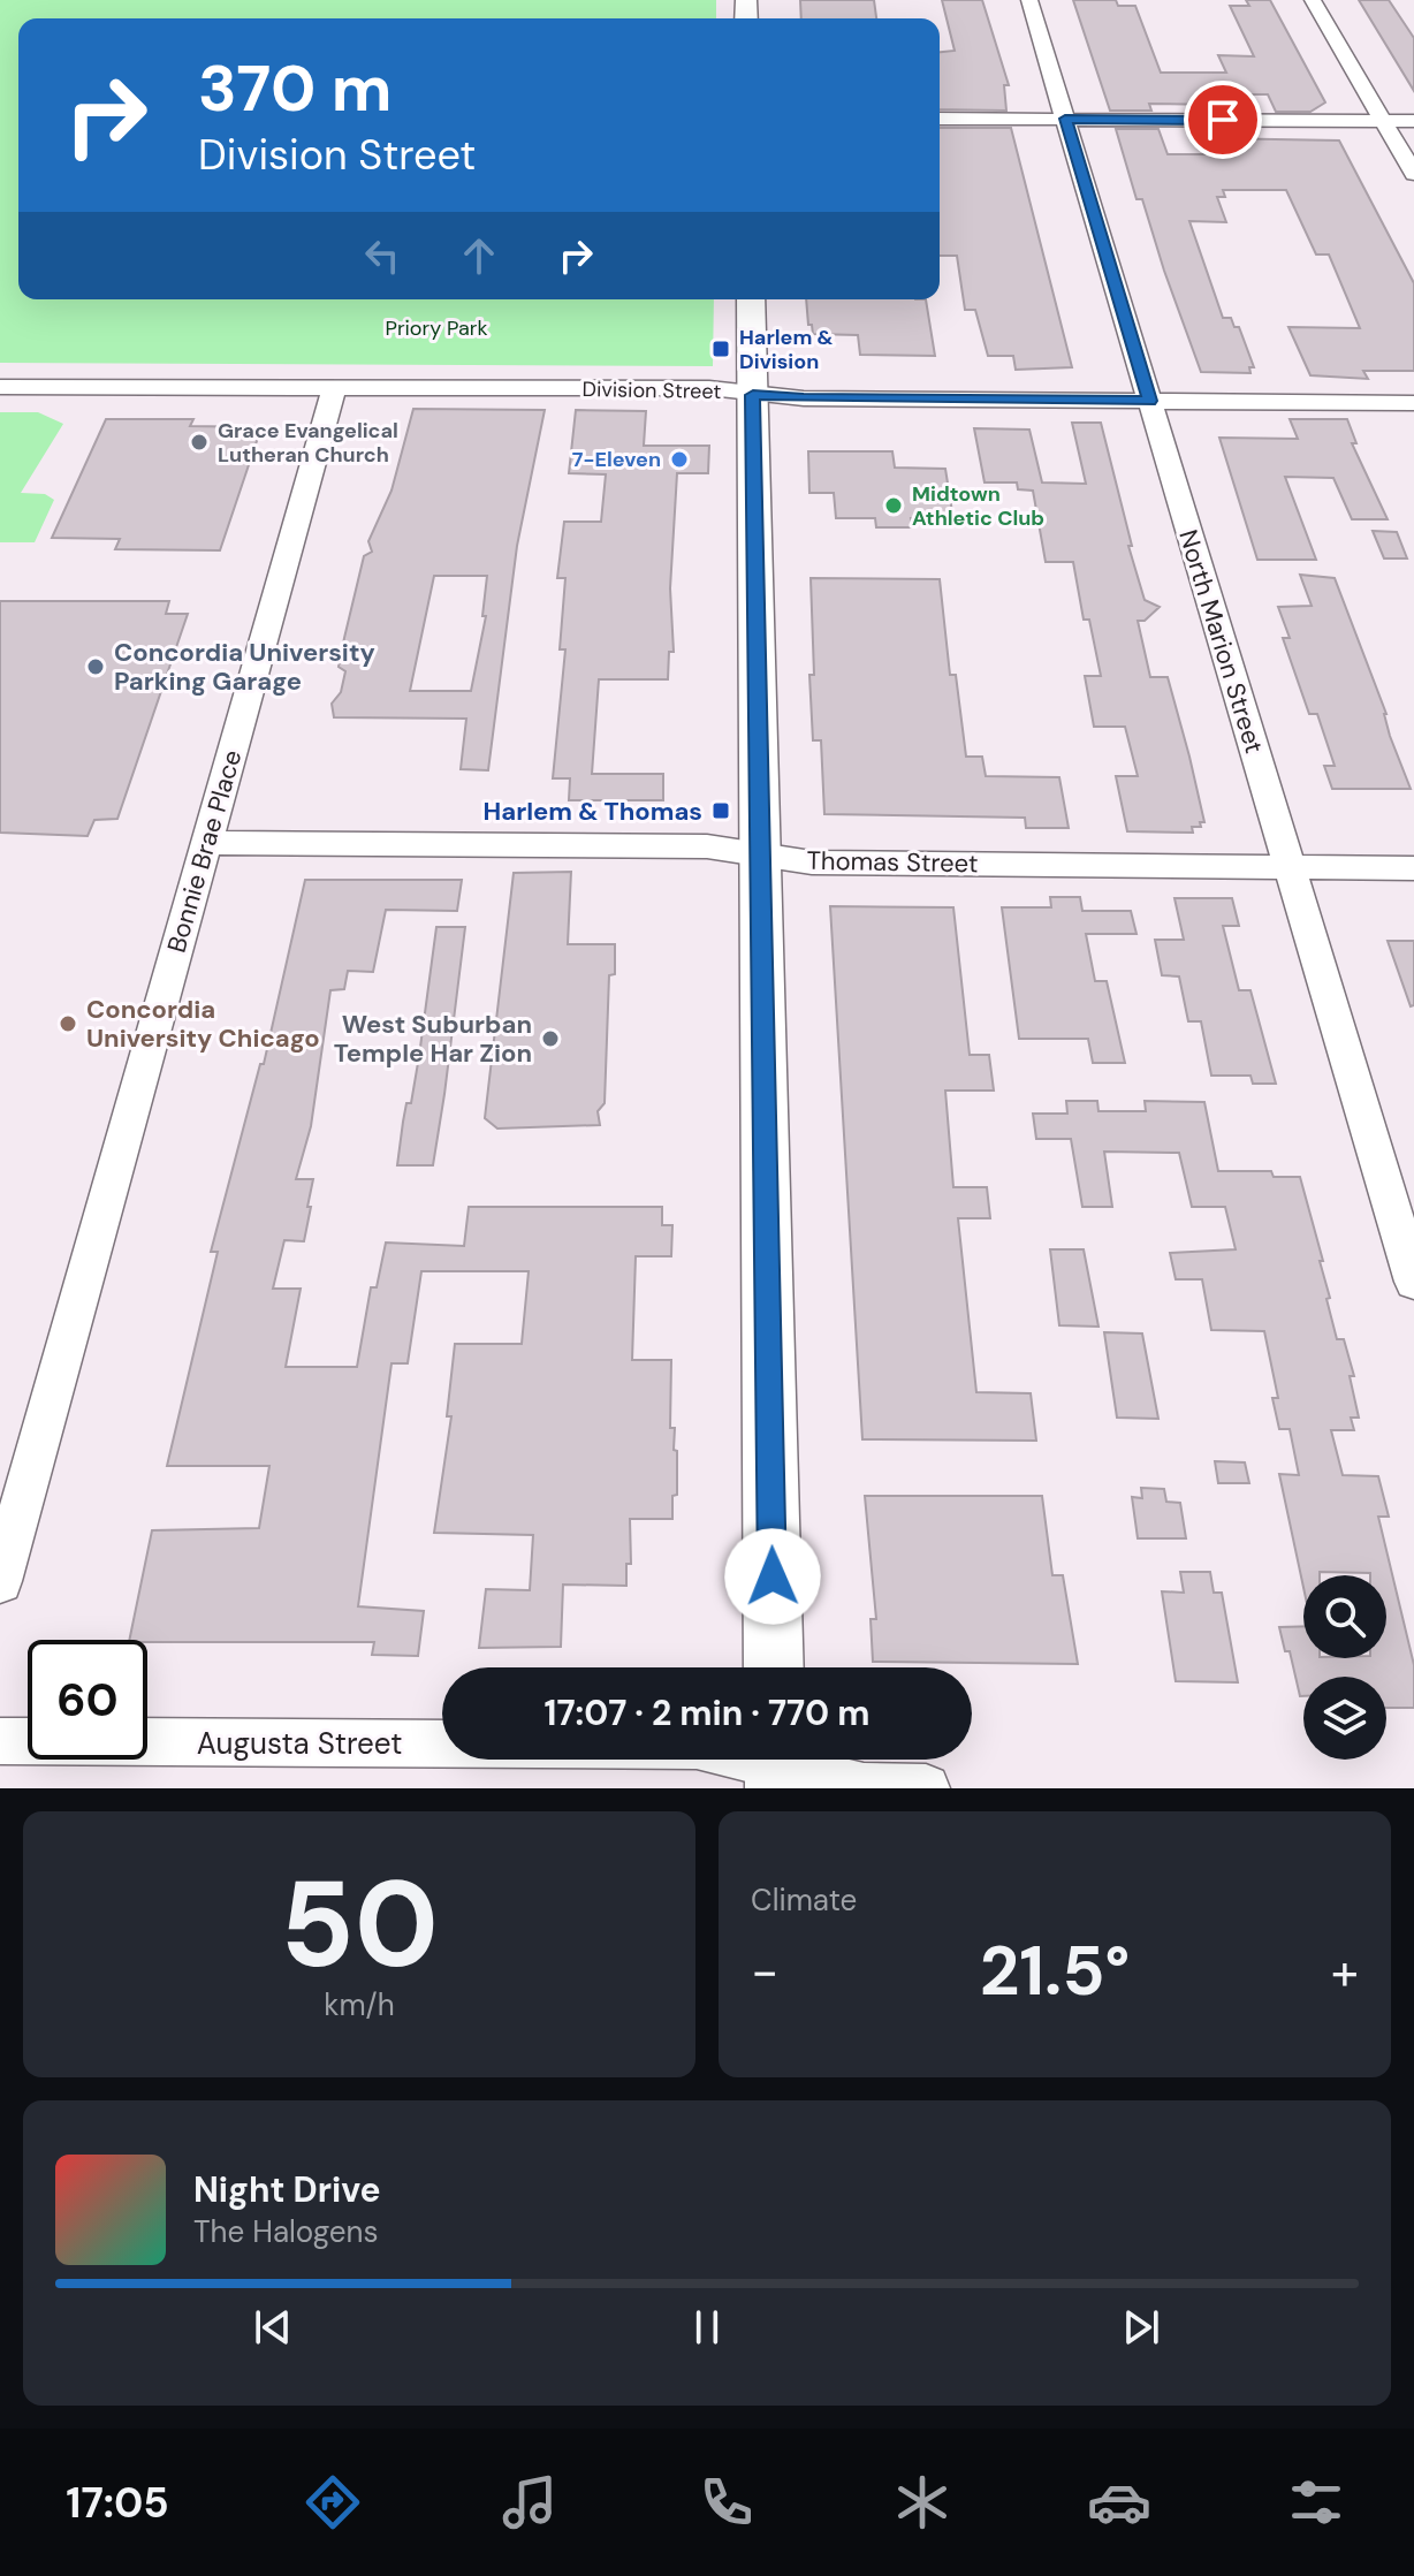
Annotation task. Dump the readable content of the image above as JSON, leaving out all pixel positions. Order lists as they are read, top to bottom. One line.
{"streets":{"street":["Division Street","North Marion Street","Bonnie Brae Place","Thomas Street","Augusta Street"]},"crossings":[["Division Street","North Marion Street"],["Division Street","Bonnie Brae Place"],["North Marion Street","Thomas Street"],["Bonnie Brae Place","Thomas Street"]],"parks":["Priory Park"],"places":{"transit":["Harlem & Division","Harlem & Thomas"],"other":["Grace Evangelical Lutheran Church","7-Eleven","Midtown Athletic Club","Concordia University Parking Garage","Concordia University Chicago","West Suburban Temple Har Zion"]},"page":{"turn":["370 m","Division Street"],"limit":"60","trip":"17:07 · 2 min · 770 m","tile":[["50","km/h"],"Climate"],"heat":["−","21.5°","+"],"song":["Night Drive","The Halogens"],"tabs":"17:05"}}
